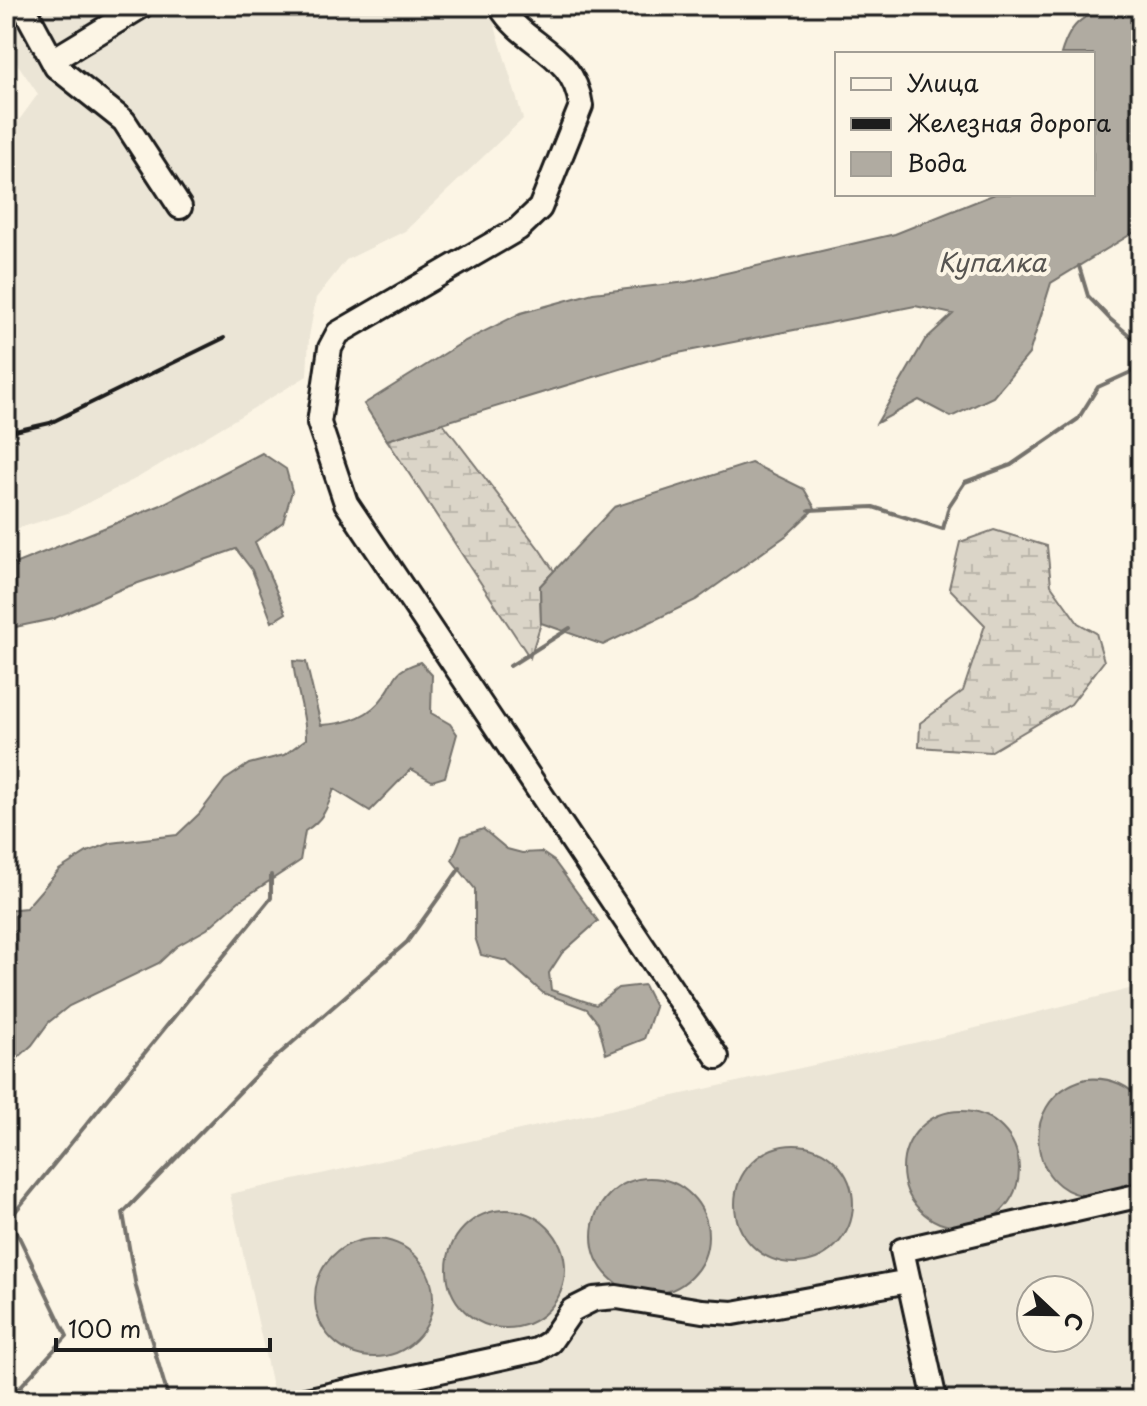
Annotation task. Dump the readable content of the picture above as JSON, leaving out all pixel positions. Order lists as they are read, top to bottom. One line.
{"water":["Купалка"],"legend":["Улица","Железная дорога","Вода"],"scale_bar":"100 m","north":"right"}
